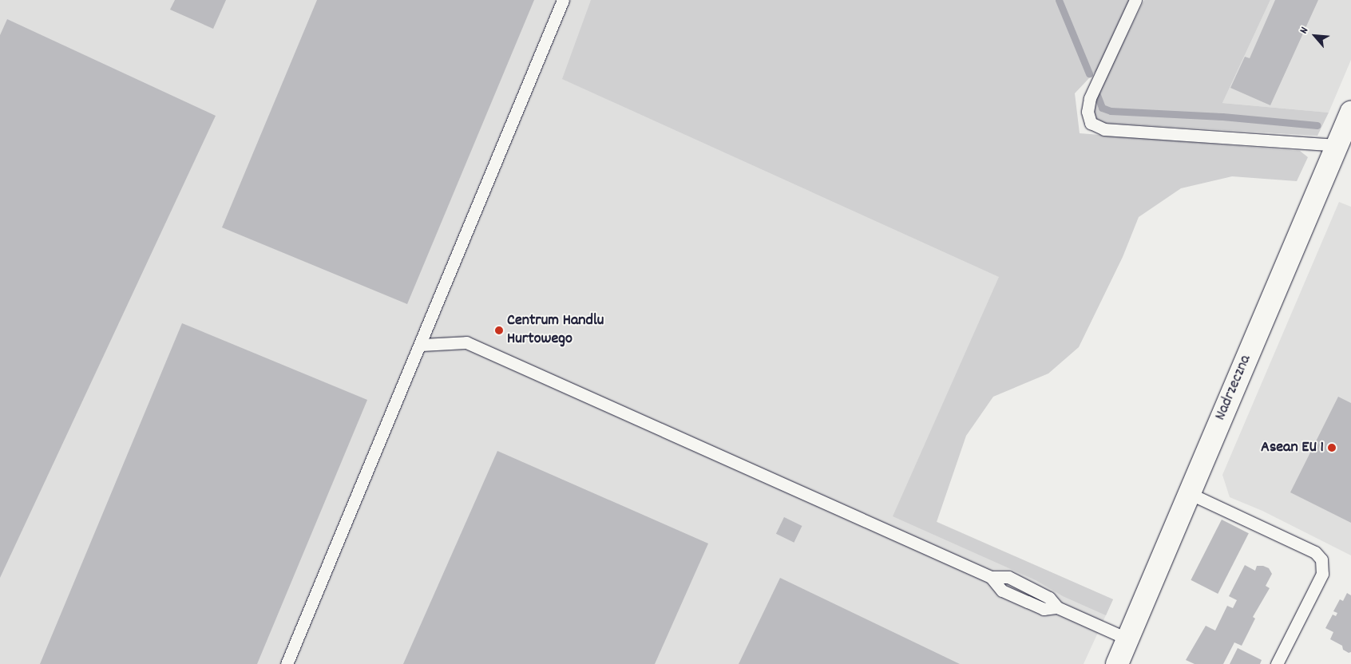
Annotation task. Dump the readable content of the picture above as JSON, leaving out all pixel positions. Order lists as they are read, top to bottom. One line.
{"streets":{"street":["Nadrzeczna"]},"places":["Centrum Handlu Hurtowego","Asean EU 1"],"north":"top left"}
